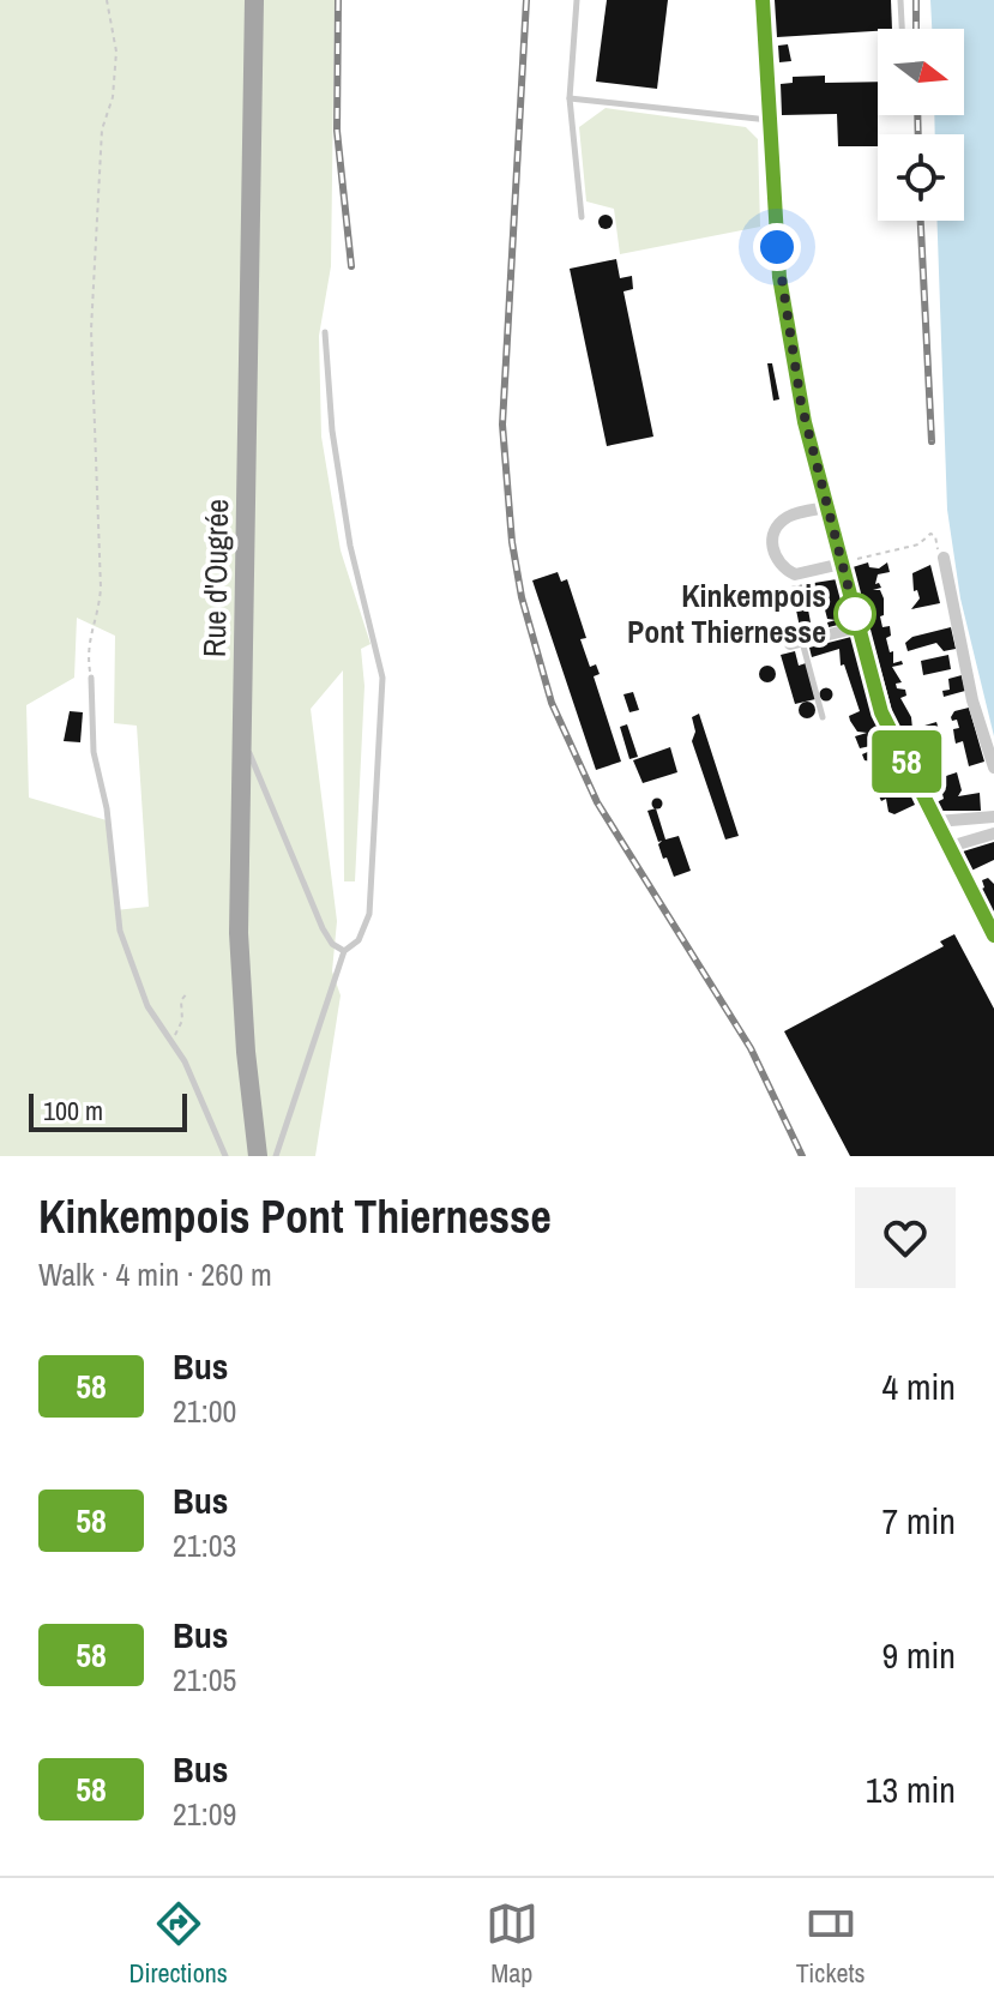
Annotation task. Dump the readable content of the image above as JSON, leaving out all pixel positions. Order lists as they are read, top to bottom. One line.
{"streets":{"main road":["Rue d'Ougrée"]},"places":["Kinkempois Pont Thiernesse"],"lines":["bus line 58"],"scale_bar":"100 m","north":"right","page":{"on_map":"58","scale":"100 m","heading":["Kinkempois Pont Thiernesse","Walk · 4 min · 260 m"],"list":[{"mark":"58","name":"Bus","note":"21:00","value":"4 min"},{"mark":"58","name":"Bus","note":"21:03","value":"7 min"},{"mark":"58","name":"Bus","note":"21:05","value":"9 min"},{"mark":"58","name":"Bus","note":"21:09","value":"13 min"}],"tabs":["Directions","Map","Tickets"]}}
